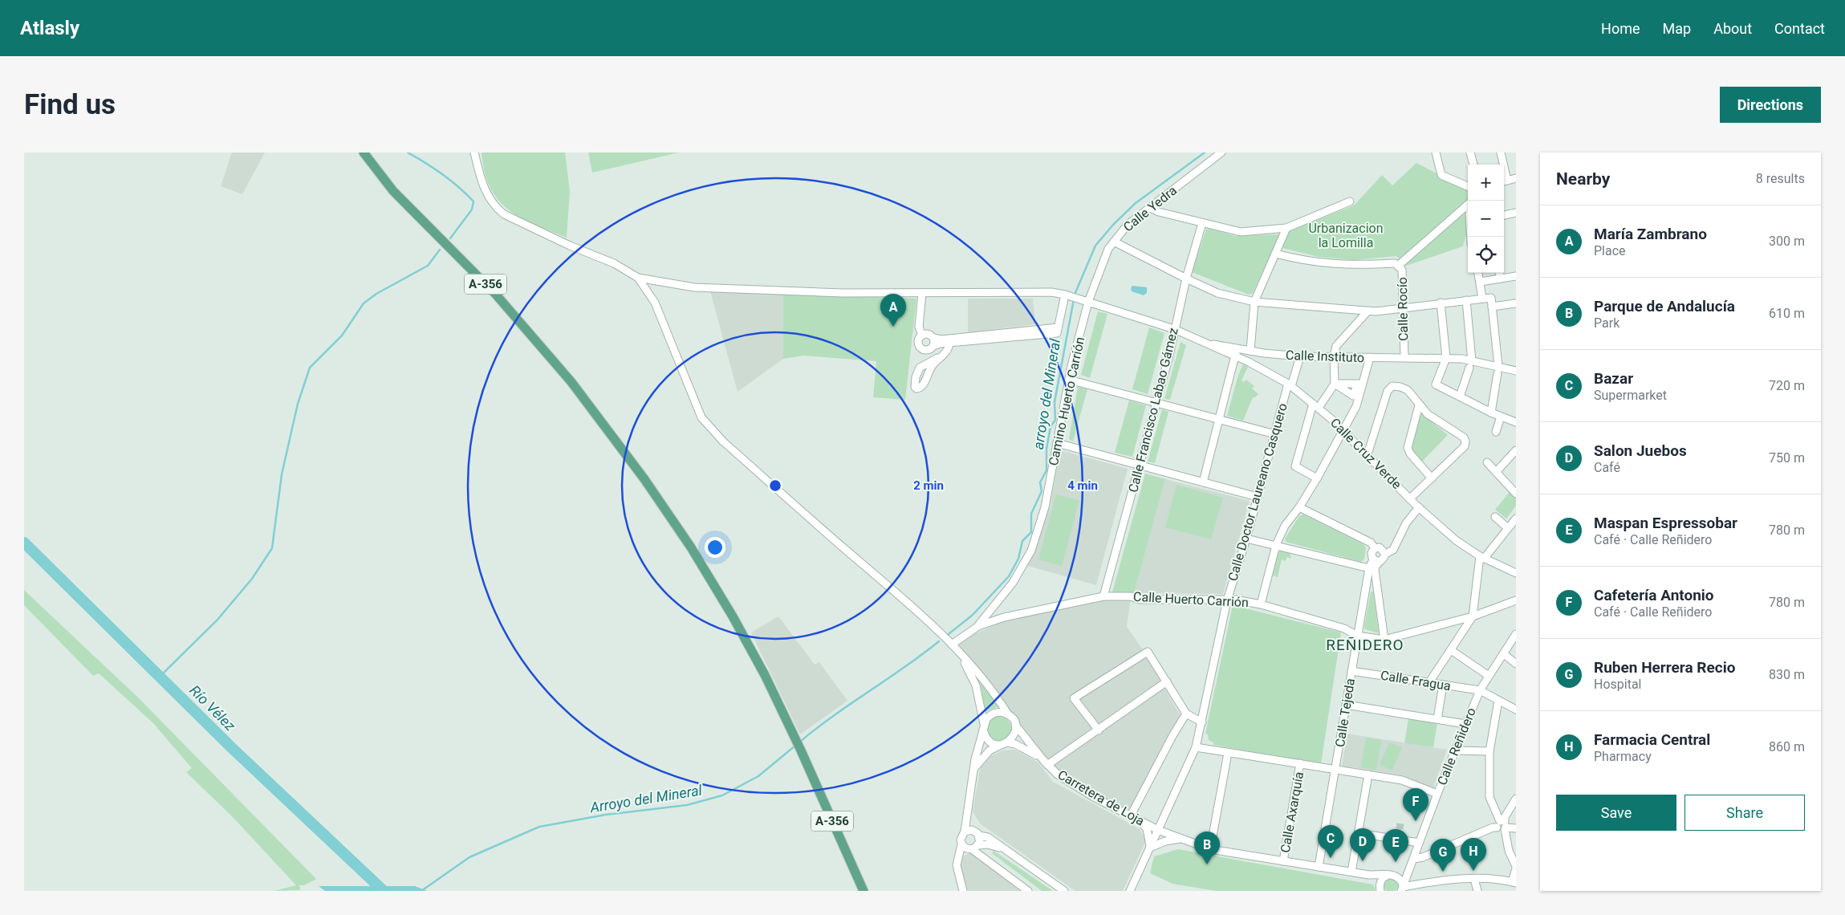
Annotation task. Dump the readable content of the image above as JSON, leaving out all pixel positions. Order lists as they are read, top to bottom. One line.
{"streets":{"main road":["A-356"],"street":["Calle Yedra","Calle Rocío","Calle Instituto","Camino Huerto Carrión","Calle Francisco Labao Gámez","Calle Cruz Verde","Calle Doctor Laureano Casquero","Calle Huerto Carrión","Calle Fragua","Calle Tejeda","Calle Reñidero","Carretera de Loja","Calle Axarquía"]},"crossings":[["Calle Yedra","Camino Huerto Carrión"],["Calle Yedra","Calle Cruz Verde"],["Calle Rocío","Calle Instituto"],["Calle Instituto","Calle Cruz Verde"],["Calle Instituto","Calle Doctor Laureano Casquero"],["Camino Huerto Carrión","Calle Cruz Verde"],["Camino Huerto Carrión","Calle Huerto Carrión"],["Calle Francisco Labao Gámez","Calle Cruz Verde"],["Calle Francisco Labao Gámez","Calle Huerto Carrión"],["Calle Cruz Verde","Calle Doctor Laureano Casquero"],["Calle Doctor Laureano Casquero","Calle Huerto Carrión"],["Calle Doctor Laureano Casquero","Carretera de Loja"],["Calle Huerto Carrión","Calle Tejeda"],["Calle Fragua","Calle Tejeda"],["Calle Fragua","Calle Reñidero"],["Calle Tejeda","Carretera de Loja"],["Carretera de Loja","Calle Axarquía"]],"districts":["REÑIDERO"],"water":["arroyo del Mineral","Río Vélez","Arroyo del Mineral"],"parks":["Urbanizacion la Lomilla"],"page":{"header":"Atlasly","nav":["Home","Map","About","Contact"],"buttons":["Directions",["Save","Share"]],"title":"Find us","heading":["Nearby","8 results"],"map_buttons":["+","−"],"list":[{"mark":"A","name":"María Zambrano","note":"Place","value":"300 m"},{"mark":"B","name":"Parque de Andalucía","note":"Park","value":"610 m"},{"mark":"C","name":"Bazar","note":"Supermarket","value":"720 m"},{"mark":"D","name":"Salon Juebos","note":"Café","value":"750 m"},{"mark":"E","name":"Maspan Espressobar","note":"Café · Calle Reñidero","value":"780 m"},{"mark":"F","name":"Cafetería Antonio","note":"Café · Calle Reñidero","value":"780 m"},{"mark":"G","name":"Ruben Herrera Recio","note":"Hospital","value":"830 m"},{"mark":"H","name":"Farmacia Central","note":"Pharmacy","value":"860 m"}],"pins":["A","F","C","D","E","B","H","G"]},"rings":["2 min","4 min"]}
